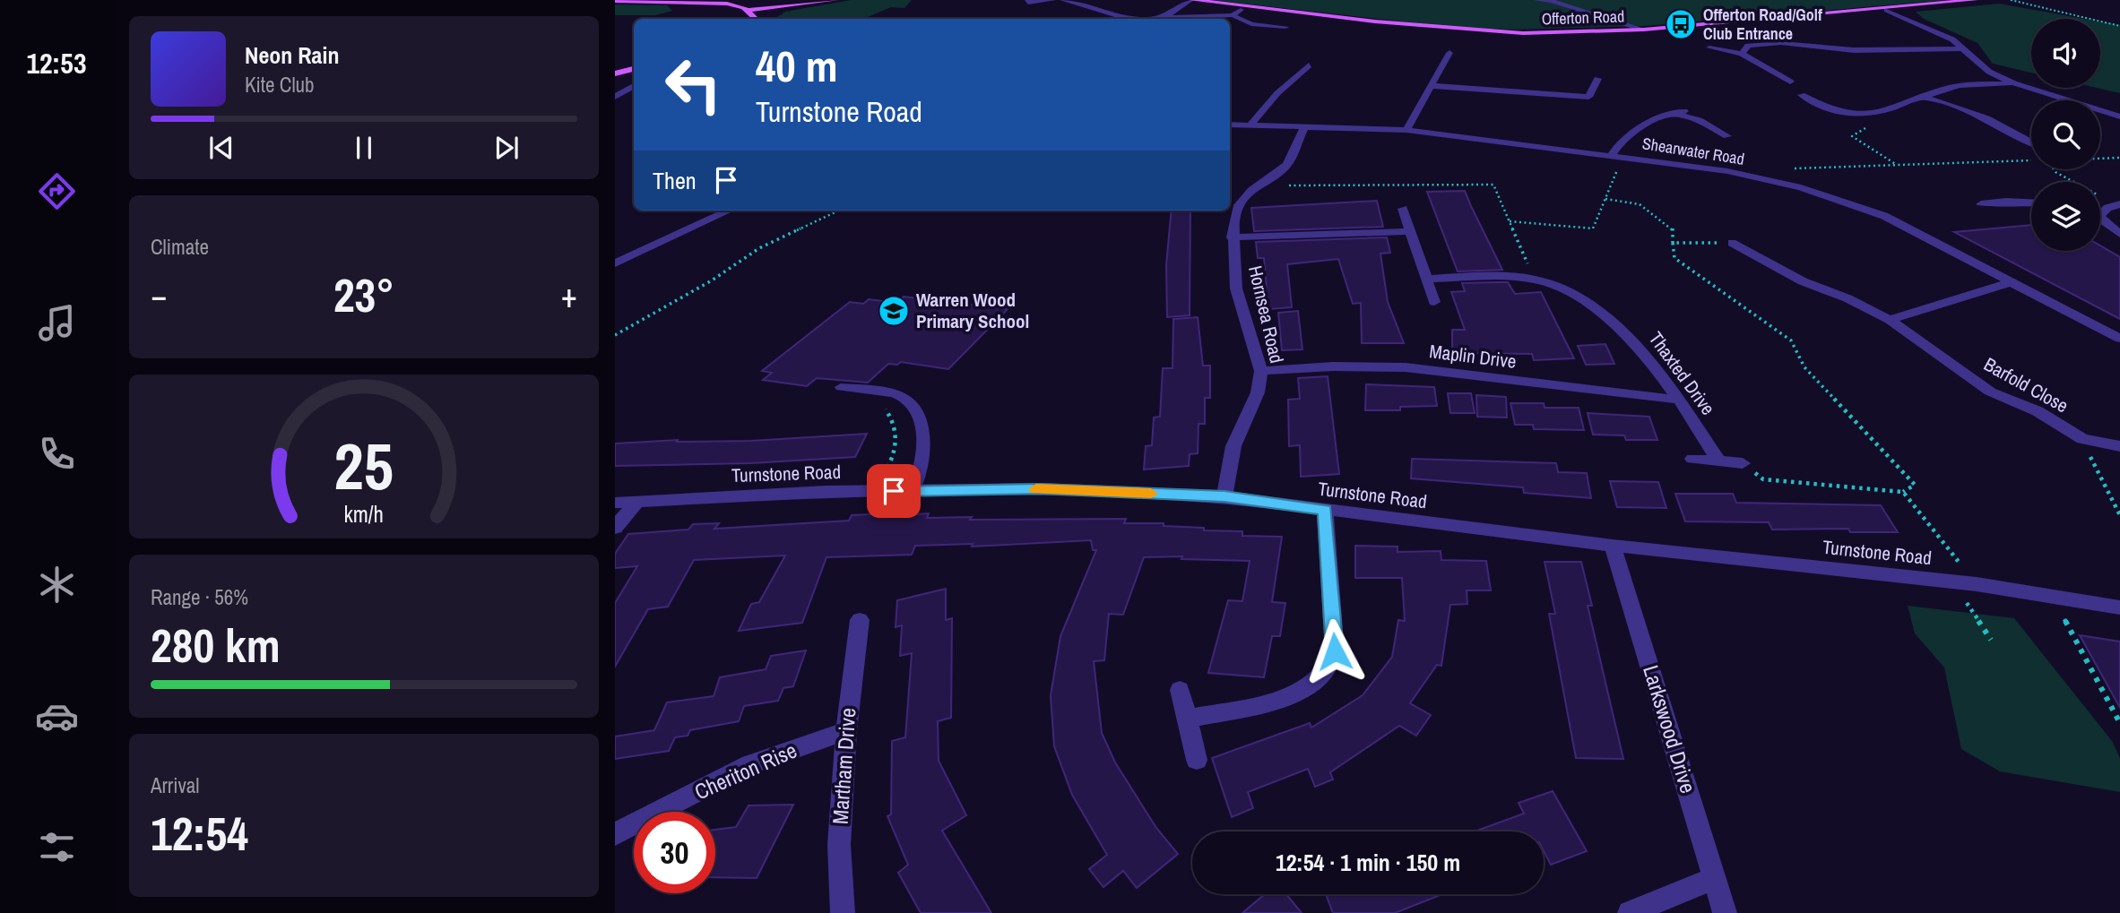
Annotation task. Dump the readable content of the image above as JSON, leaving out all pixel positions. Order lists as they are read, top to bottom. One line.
{"streets":{"main road":["Offerton Road"],"street":["Shearwater Road","Hornsea Road","Maplin Drive","Thaxted Drive","Barfold Close","Turnstone Road","Larkswood Drive","Martham Drive","Cheriton Rise"]},"crossings":[["Shearwater Road","Hornsea Road"],["Hornsea Road","Maplin Drive"],["Hornsea Road","Turnstone Road"],["Maplin Drive","Thaxted Drive"],["Turnstone Road","Larkswood Drive"],["Martham Drive","Cheriton Rise"]],"places":{"bus stop":["Offerton Road/Golf Club Entrance"],"school or university":["Warren Wood Primary School"]},"page":{"tabs":"12:53","turn":["40 m","Turnstone Road"],"song":["Neon Rain","Kite Club"],"then":"Then","tile":["Climate",["Range · 56%","280 km"],["Arrival","12:54"]],"heat":["−","23°","+"],"limit":"30","trip":"12:54 · 1 min · 150 m","gauge":["25","km/h"]}}
